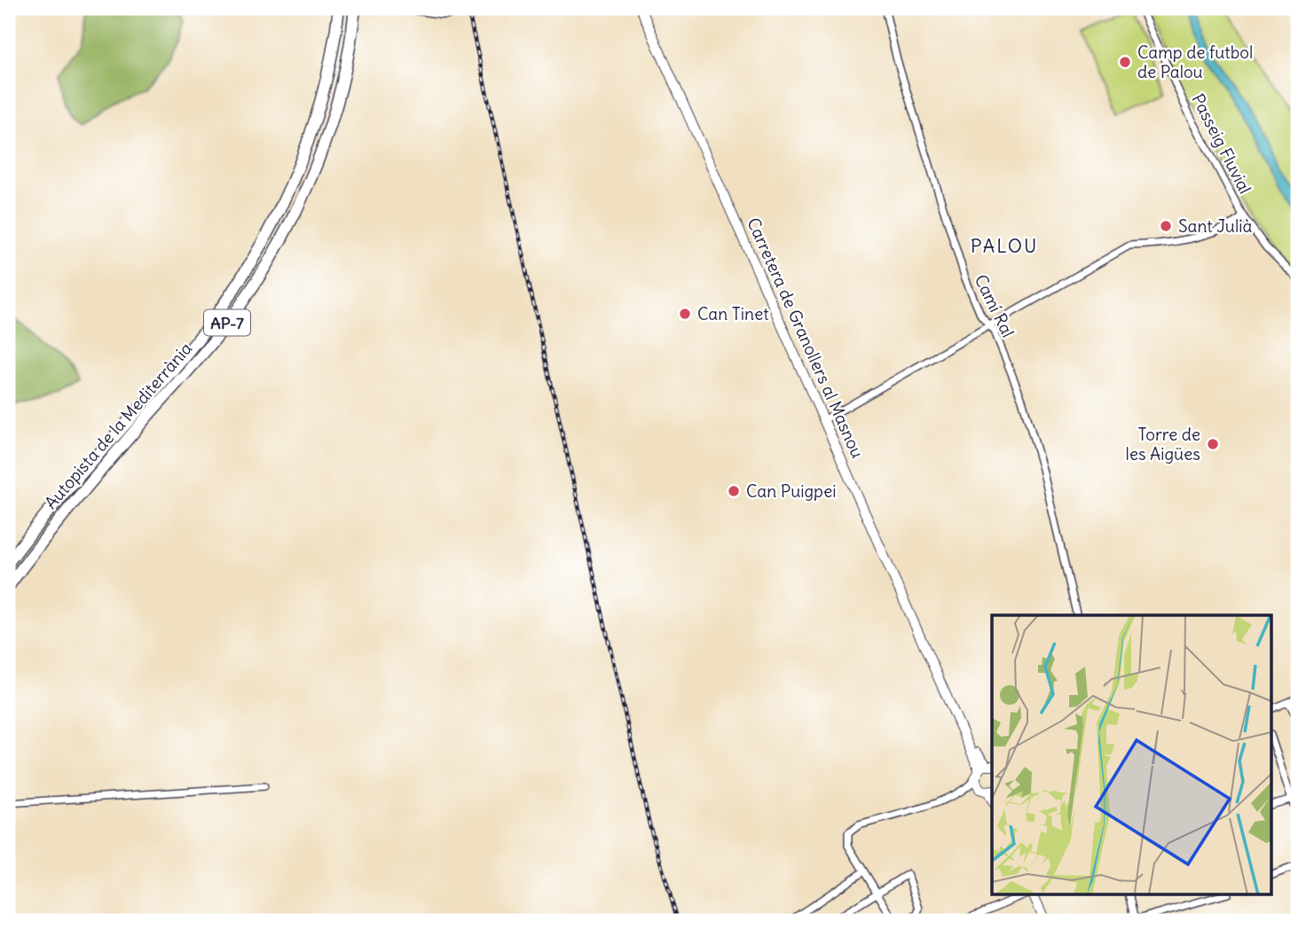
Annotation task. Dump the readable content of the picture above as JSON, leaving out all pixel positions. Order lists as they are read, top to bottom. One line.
{"streets":{"highway":["AP-7","Autopista de la Mediterrània"],"main road":["Carretera de Granollers al Masnou"],"street":["Passeig Fluvial","Camí Ral"]},"districts":["PALOU"],"places":["Camp de futbol de Palou","Sant Julià","Can Tinet","Torre de les Aigües","Can Puigpei"]}
